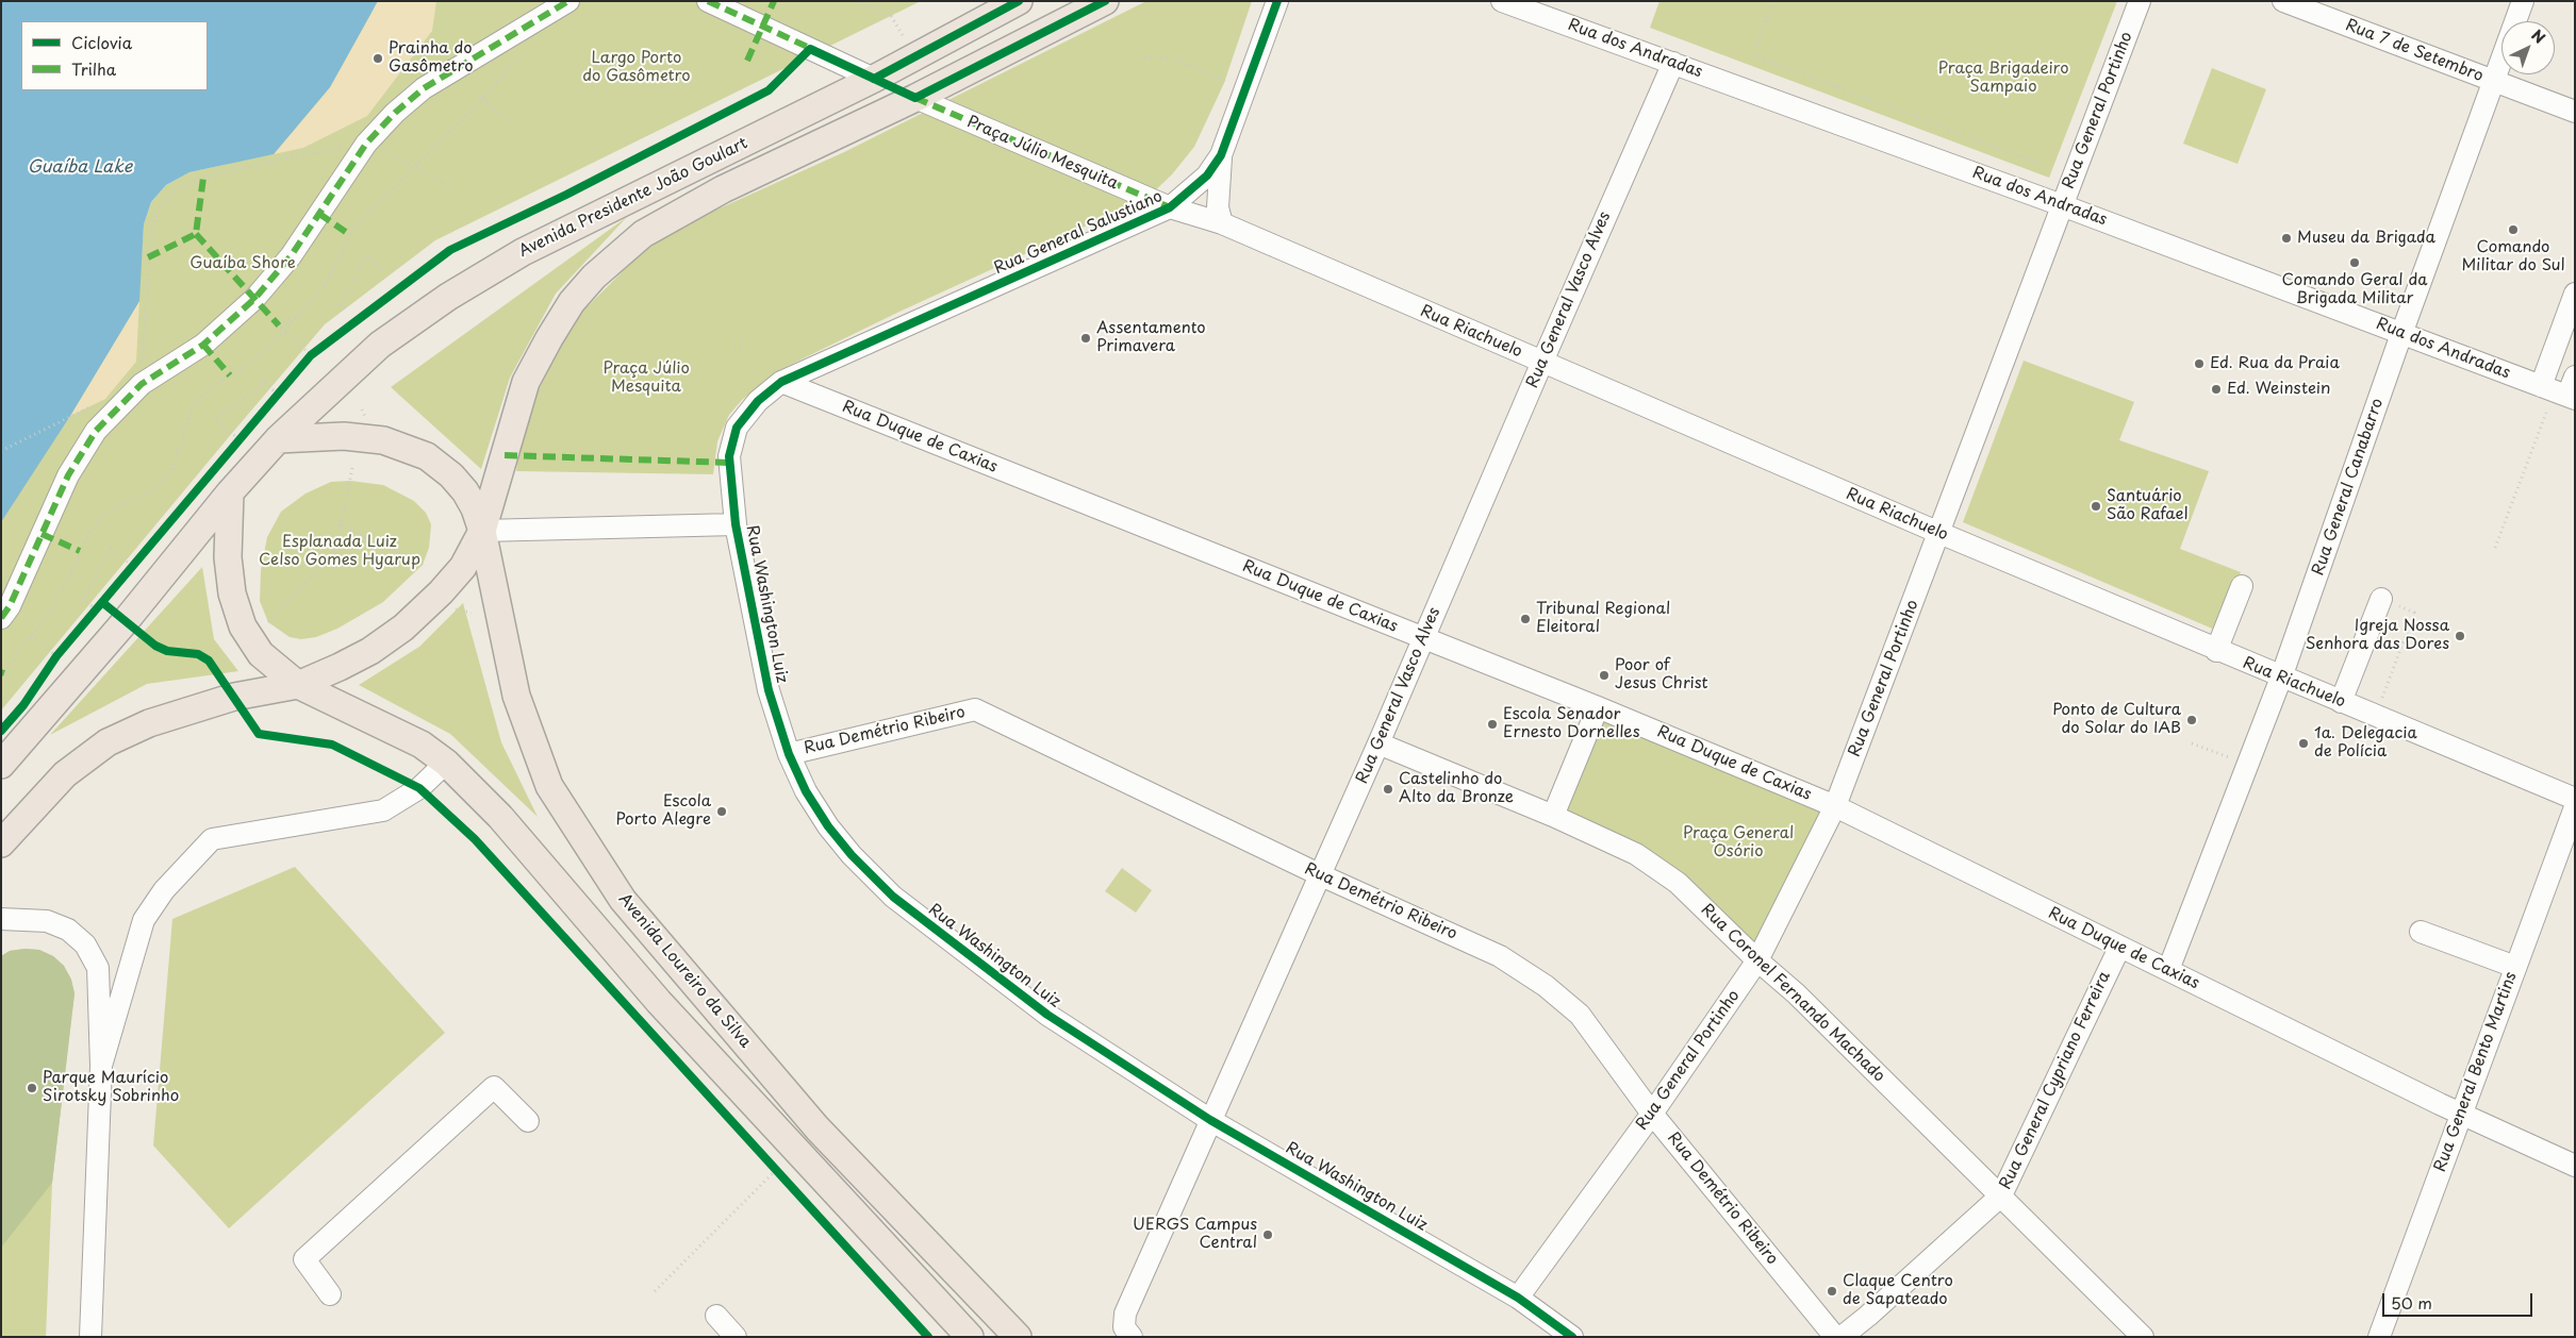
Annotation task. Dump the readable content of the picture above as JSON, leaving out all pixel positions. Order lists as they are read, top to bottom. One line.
{"streets":{"main road":["Avenida Presidente João Goulart","Avenida Loureiro da Silva"],"street":["Rua dos Andradas","Rua 7 de Setembro","Rua General Portinho","Praça Júlio Mesquita","Rua General Salustiano","Rua General Vasco Alves","Rua Riachuelo","Rua Duque de Caxias","Rua General Canabarro","Rua Washington Luiz","Rua Demétrio Ribeiro","Rua Coronel Fernando Machado","Rua General Bento Martins","Rua General Cypriano Ferreira"]},"crossings":[["Rua dos Andradas","Rua General Portinho"],["Rua dos Andradas","Rua General Vasco Alves"],["Rua dos Andradas","Rua General Canabarro"],["Rua 7 de Setembro","Rua General Canabarro"],["Rua General Portinho","Rua Riachuelo"],["Rua General Portinho","Rua Duque de Caxias"],["Rua General Portinho","Rua Washington Luiz"],["Rua General Portinho","Rua Demétrio Ribeiro"],["Rua General Portinho","Rua Coronel Fernando Machado"],["Praça Júlio Mesquita","Avenida Presidente João Goulart"],["Praça Júlio Mesquita","Rua General Salustiano"],["Praça Júlio Mesquita","Rua Riachuelo"],["Avenida Presidente João Goulart","Avenida Loureiro da Silva"],["Rua General Salustiano","Rua Riachuelo"],["Rua General Salustiano","Rua Duque de Caxias"],["Rua General Salustiano","Rua Washington Luiz"],["Rua General Vasco Alves","Rua Riachuelo"],["Rua General Vasco Alves","Rua Duque de Caxias"],["Rua General Vasco Alves","Rua Washington Luiz"],["Rua General Vasco Alves","Rua Demétrio Ribeiro"],["Rua General Vasco Alves","Rua Coronel Fernando Machado"],["Rua Riachuelo","Rua General Canabarro"],["Rua Duque de Caxias","Rua General Canabarro"],["Rua Duque de Caxias","Rua Washington Luiz"],["Rua Duque de Caxias","Rua General Bento Martins"],["Rua Duque de Caxias","Rua General Cypriano Ferreira"],["Rua Washington Luiz","Rua Demétrio Ribeiro"],["Rua Coronel Fernando Machado","Rua General Cypriano Ferreira"]],"water":["Guaíba Lake"],"parks":["Largo Porto do Gasômetro","Praça Brigadeiro Sampaio","Guaíba Shore","Praça Júlio Mesquita","Esplanada Luiz Celso Gomes Hyarup","Praça General Osório"],"places":["Prainha do Gasômetro","Comando Militar do Sul","Museu da Brigada","Comando Geral da Brigada Militar","Assentamento Primavera","Ed. Rua da Praia","Ed. Weinstein","Santuário São Rafael","Tribunal Regional Eleitoral","Igreja Nossa Senhora das Dores","Poor of Jesus Christ","Ponto de Cultura do Solar do IAB","Escola Senador Ernesto Dornelles","1a. Delegacia de Polícia","Castelinho do Alto da Bronze","Escola Porto Alegre","Parque Maurício Sirotsky Sobrinho","UERGS Campus Central","Claque Centro de Sapateado"],"legend":["Ciclovia","Trilha"],"scale_bar":"50 m","north":"top right"}
